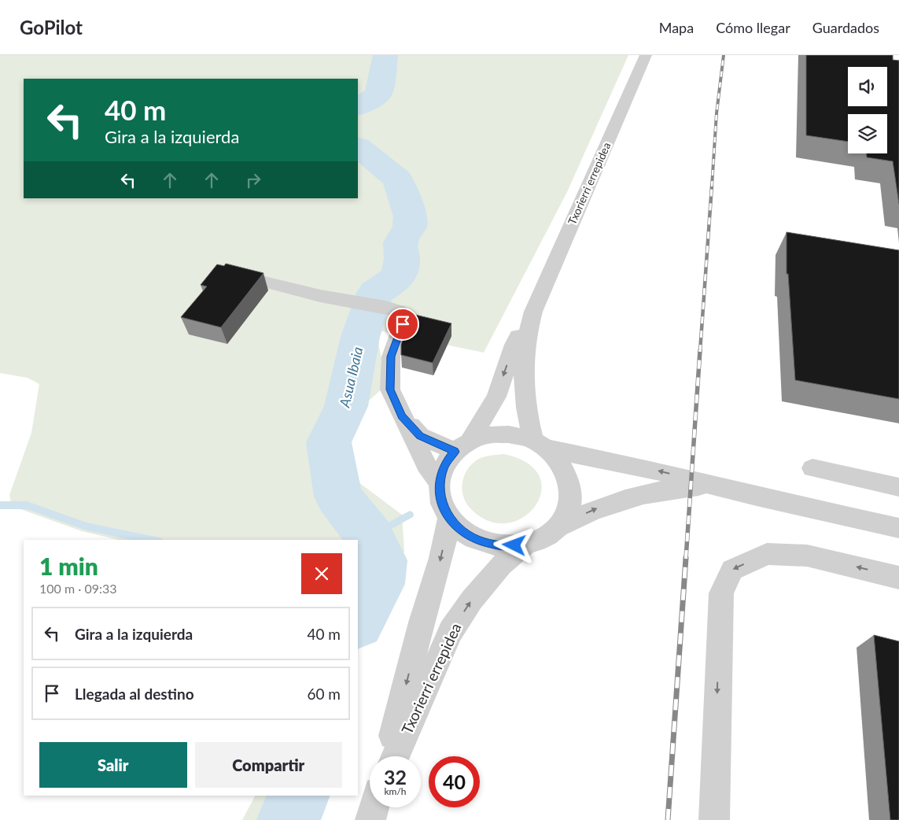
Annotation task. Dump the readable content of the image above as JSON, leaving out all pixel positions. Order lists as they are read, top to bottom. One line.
{"streets":{"street":["Txorierri errepidea"]},"water":["Asua Ibaia"],"page":{"header":"GoPilot","nav":["Mapa","Cómo llegar","Guardados"],"turn":["40 m","Gira a la izquierda"],"heading":["1 min","100 m · 09:33"],"list":[{"name":"Gira a la izquierda","value":"40 m"},{"name":"Llegada al destino","value":"60 m"}],"buttons":["Salir","Compartir"],"speed":"32 km/h","limit":"40"}}
